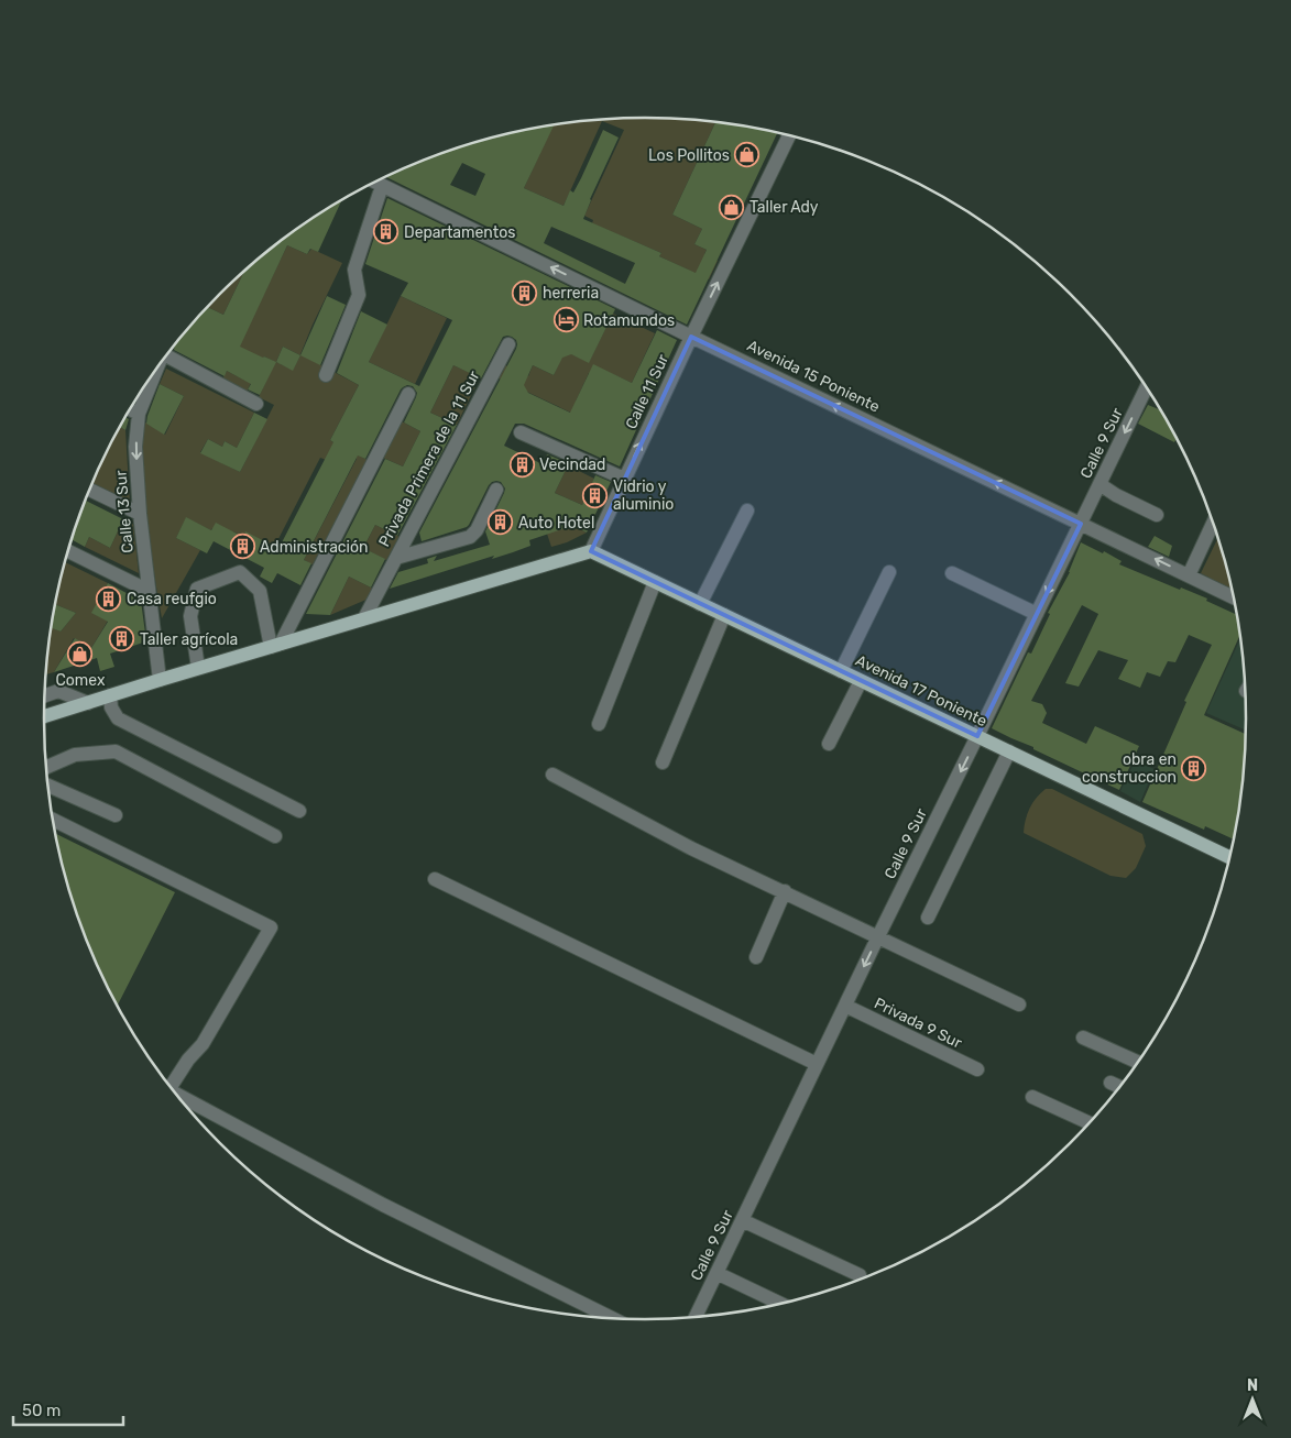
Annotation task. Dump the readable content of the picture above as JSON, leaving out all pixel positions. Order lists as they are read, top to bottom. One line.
{"streets":{"main road":["Avenida 17 Poniente"],"street":["Avenida 15 Poniente","Calle 11 Sur","Calle 9 Sur","Privada Primera de la 11 Sur","Calle 13 Sur","Privada 9 Sur"]},"crossings":[["Avenida 15 Poniente","Calle 11 Sur"],["Avenida 15 Poniente","Calle 9 Sur"],["Calle 11 Sur","Avenida 17 Poniente"],["Calle 9 Sur","Avenida 17 Poniente"],["Calle 9 Sur","Privada 9 Sur"]],"one_way":["Avenida 15 Poniente","Calle 11 Sur"],"places":{"shop":["Los Pollitos","Taller Ady","Comex"],"building":["Departamentos","herreria","Vecindad","Vidrio y aluminio","Auto Hotel","Administración","Casa reufgio","Taller agrícola","obra en construccion"],"hotel":["Rotamundos"]},"scale_bar":"50 m","north":"top"}
